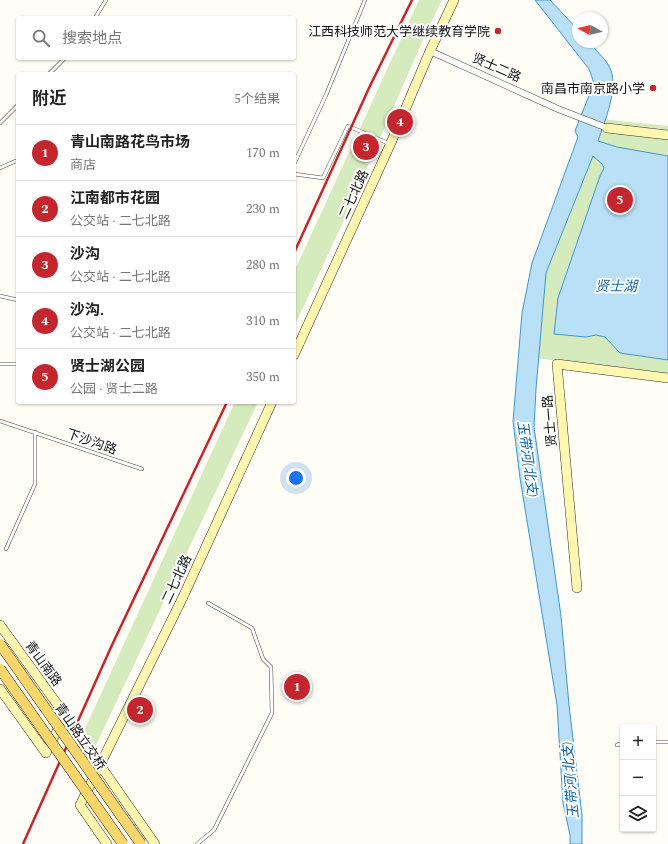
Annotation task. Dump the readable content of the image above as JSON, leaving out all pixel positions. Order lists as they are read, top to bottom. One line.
{"streets":{"main road":["贤士二路","二七北路","贤士一路","青山南路","青山路立交桥"],"lane":["下沙沟路"]},"crossings":[["贤士二路","二七北路"]],"water":["贤士湖","玉带河(北支)"],"places":["江西科技师范大学继续教育学院","南昌市南京路小学"],"north":"left","page":{"search":"搜索地点","heading":["附近","5个结果"],"pins":["4","3","5","1","2"],"list":[{"mark":"1","name":"青山南路花鸟市场","note":"商店","value":"170 m"},{"mark":"2","name":"江南都市花园","note":"公交站 · 二七北路","value":"230 m"},{"mark":"3","name":"沙沟","note":"公交站 · 二七北路","value":"280 m"},{"mark":"4","name":"沙沟.","note":"公交站 · 二七北路","value":"310 m"},{"mark":"5","name":"贤士湖公园","note":"公园 · 贤士二路","value":"350 m"}],"map_buttons":["+","−"]}}
